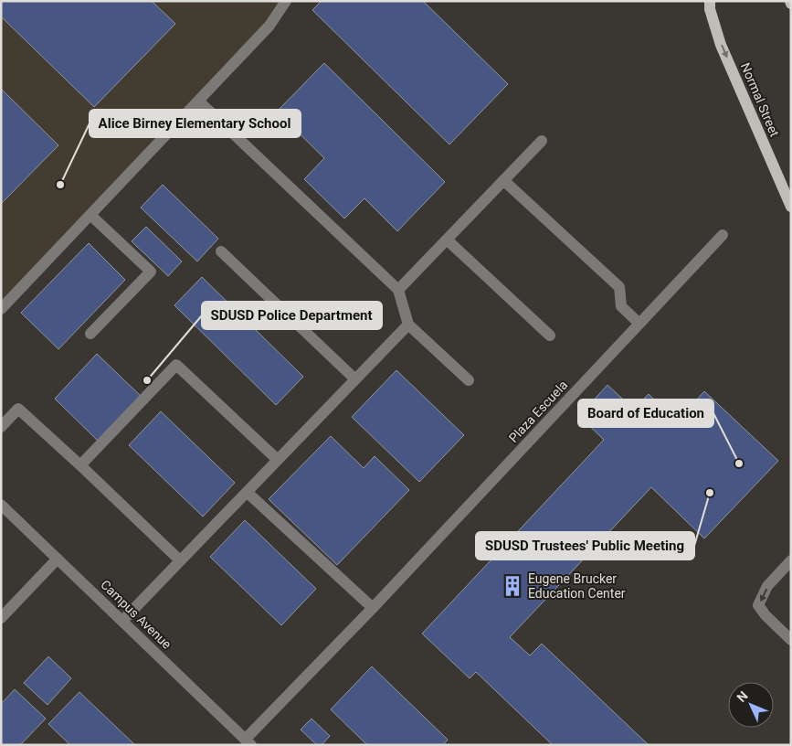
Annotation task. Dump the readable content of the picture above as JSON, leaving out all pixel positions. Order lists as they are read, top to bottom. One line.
{"streets":{"main road":["Normal Street"],"street":["Plaza Escuela","Campus Avenue"]},"crossings":[["Plaza Escuela","Campus Avenue"]],"one_way":["Normal Street"],"places":{"other":["Alice Birney Elementary School","SDUSD Police Department","Board of Education","SDUSD Trustees' Public Meeting"],"building":["Eugene Brucker Education Center"]},"north":"top left"}
